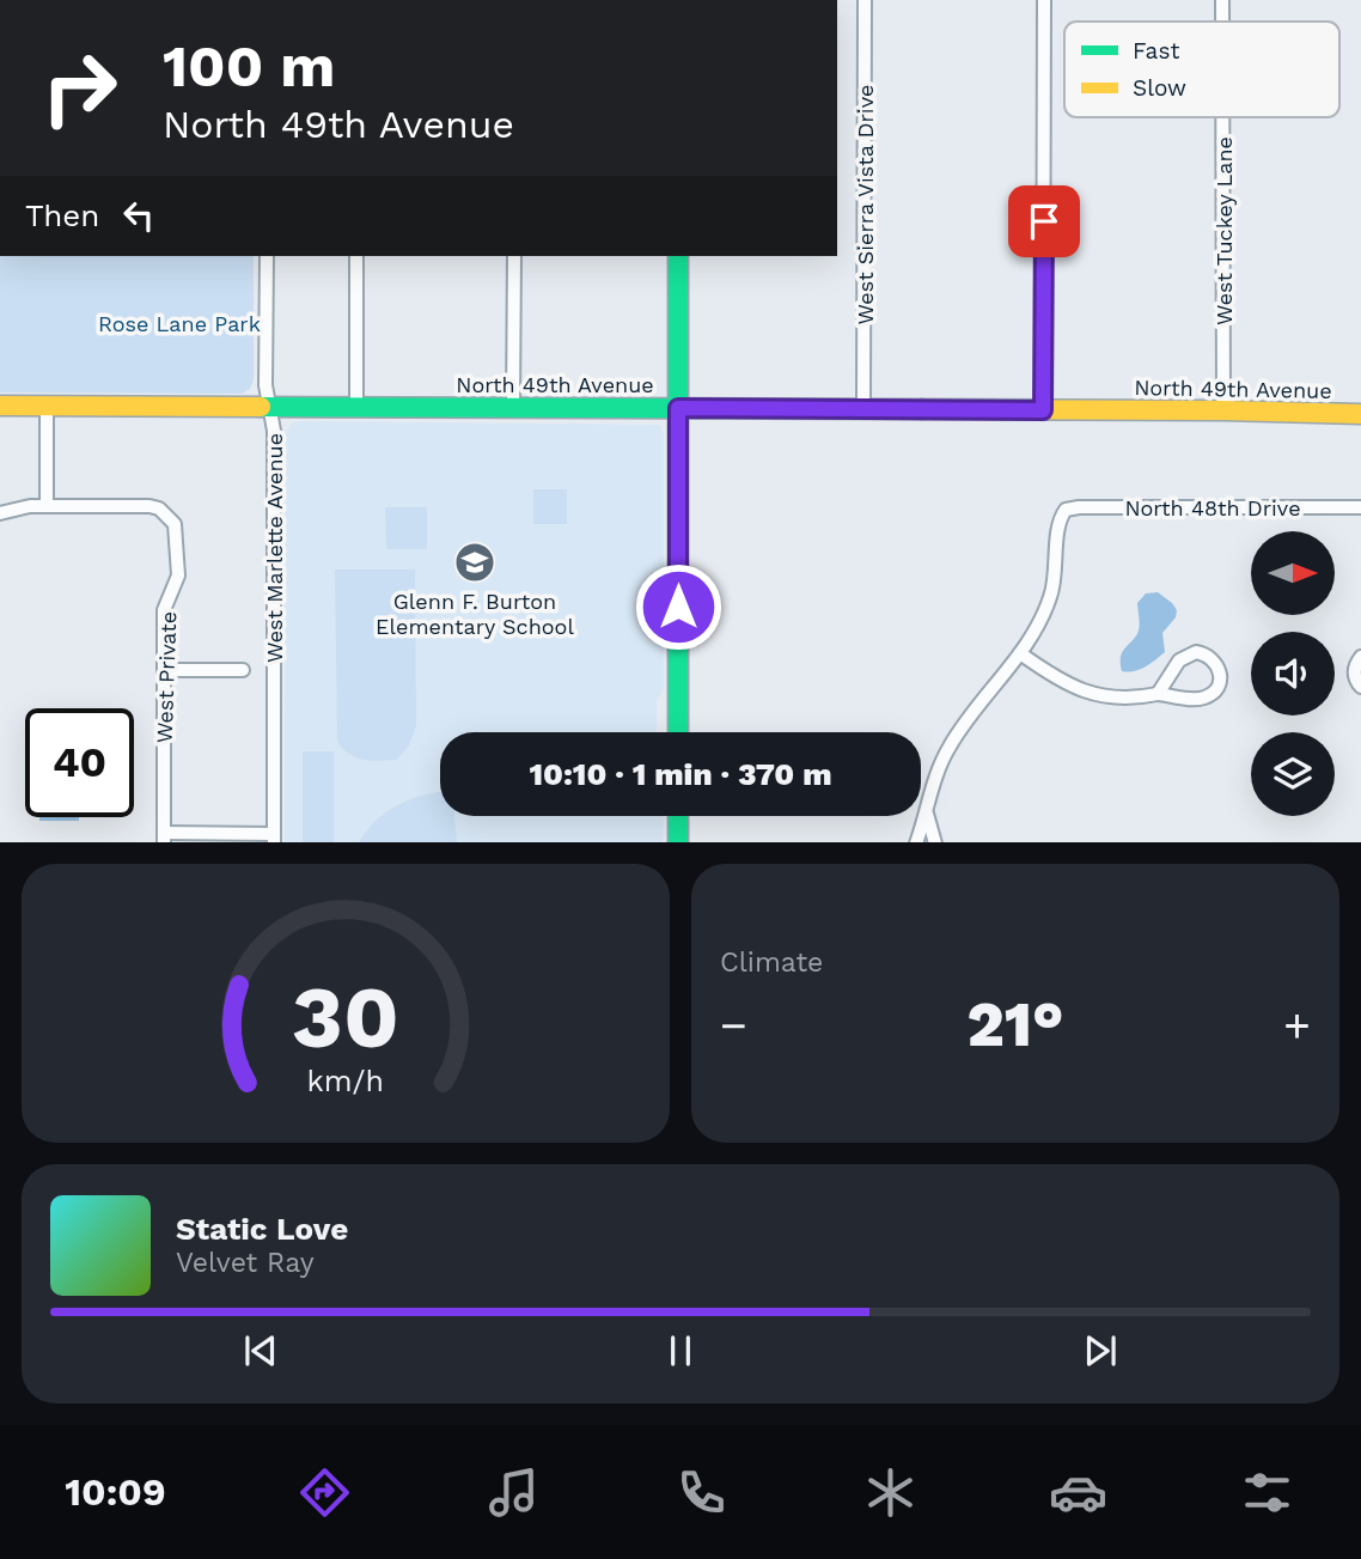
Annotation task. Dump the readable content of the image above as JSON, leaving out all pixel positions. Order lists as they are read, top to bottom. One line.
{"streets":{"street":["West Sierra Vista Drive","West Tuckey Lane","North 49th Avenue","North 48th Drive","West Marlette Avenue","West Private"]},"crossings":[["West Sierra Vista Drive","North 49th Avenue"],["West Tuckey Lane","North 49th Avenue"],["North 49th Avenue","West Marlette Avenue"]],"parks":["Rose Lane Park"],"places":{"school or university":["Glenn F. Burton Elementary School"]},"legend":["Fast","Slow"],"north":"right","page":{"turn":["100 m","North 49th Avenue"],"then":"Then","limit":"40","trip":"10:10 · 1 min · 370 m","tile":"Climate","heat":["−","21°","+"],"song":["Static Love","Velvet Ray"],"tabs":"10:09","gauge":["30","km/h"]}}
